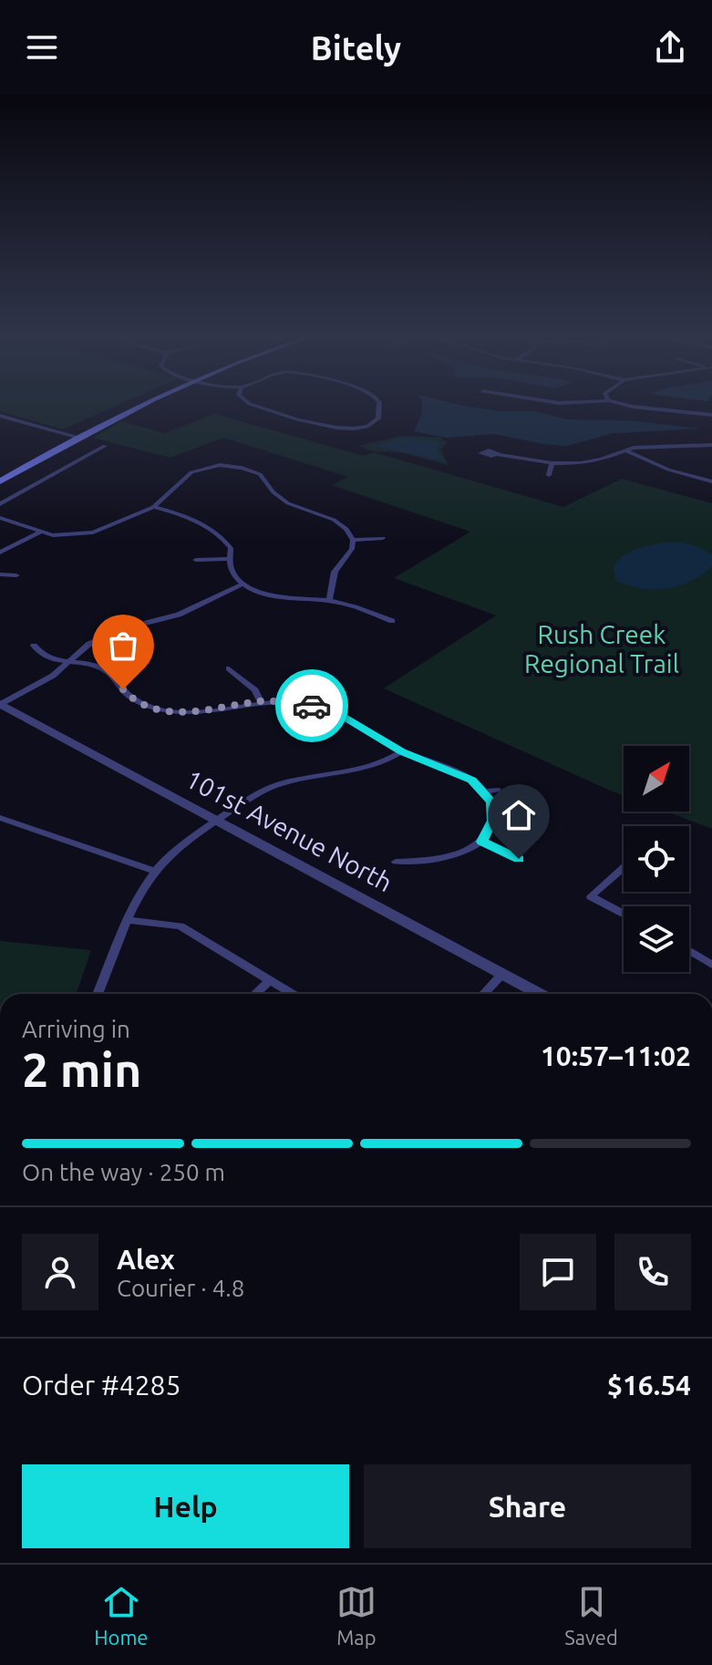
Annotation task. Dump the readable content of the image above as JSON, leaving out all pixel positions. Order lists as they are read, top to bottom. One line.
{"streets":{"street":["101st Avenue North"]},"parks":["Rush Creek Regional Trail"],"north":"top right","page":{"header":"Bitely","heading":["2 min","Arriving in","10:57–11:02"],"panel":["Alex","Courier · 4.8","Order #4285","$16.54"],"bar":"On the way · 250 m","buttons":["Help","Share"],"tabs":["Home","Map","Saved"]}}
